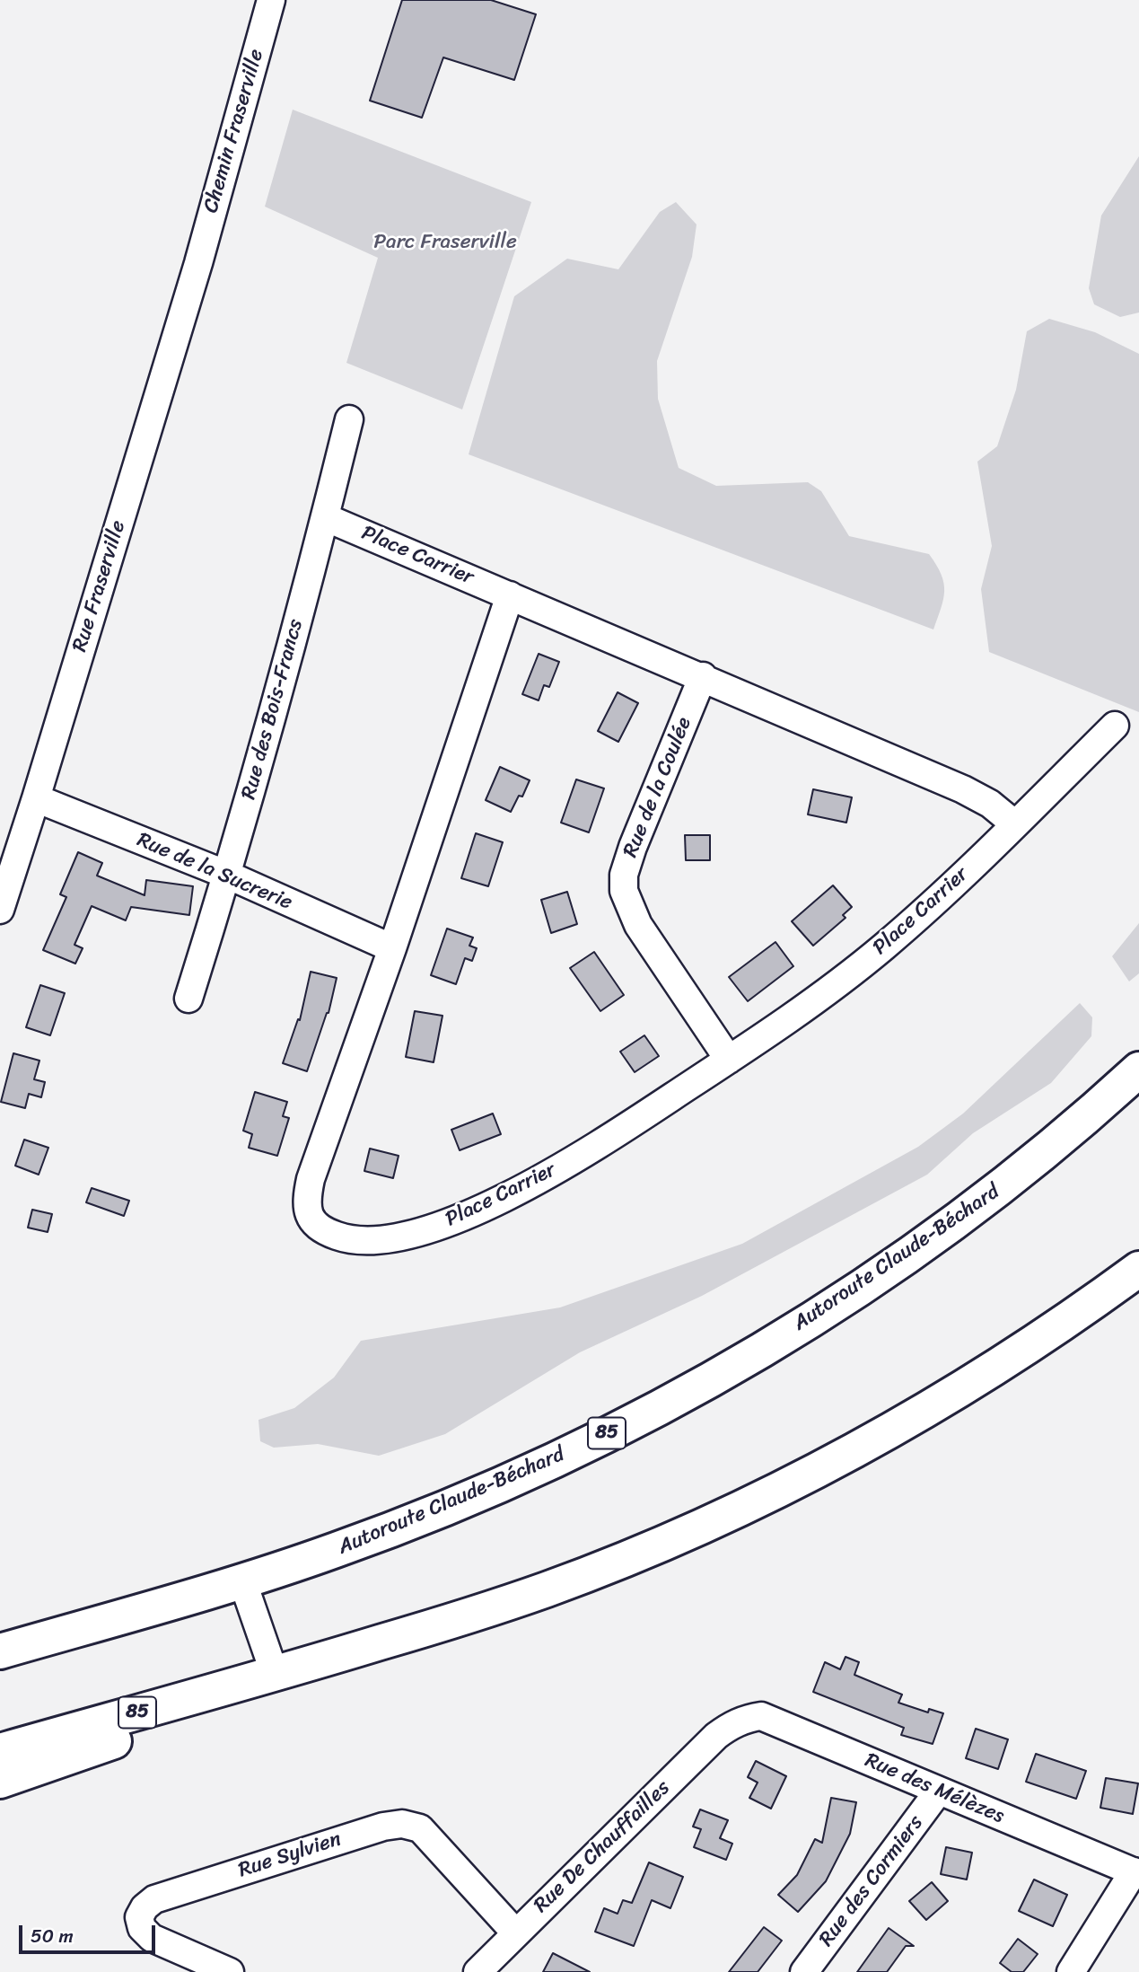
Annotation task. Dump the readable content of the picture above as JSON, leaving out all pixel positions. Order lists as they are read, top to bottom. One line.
{"streets":{"highway":["Autoroute Claude-Béchard","85"],"street":["Chemin Fraserville","Place Carrier","Rue Fraserville","Rue des Bois-Francs","Rue de la Coulée","Rue de la Sucrerie","Rue des Mélèzes","Rue De Chauffailles","Rue Sylvien","Rue des Cormiers"]},"crossings":[["Chemin Fraserville","Rue Fraserville"],["Place Carrier","Rue des Bois-Francs"],["Place Carrier","Rue de la Coulée"],["Place Carrier","Rue de la Sucrerie"],["Rue Fraserville","Rue de la Sucrerie"],["Rue des Bois-Francs","Rue de la Sucrerie"],["Rue des Mélèzes","Rue De Chauffailles"],["Rue des Mélèzes","Rue des Cormiers"],["Rue De Chauffailles","Rue Sylvien"]],"parks":["Parc Fraserville"],"scale_bar":"50 m"}
